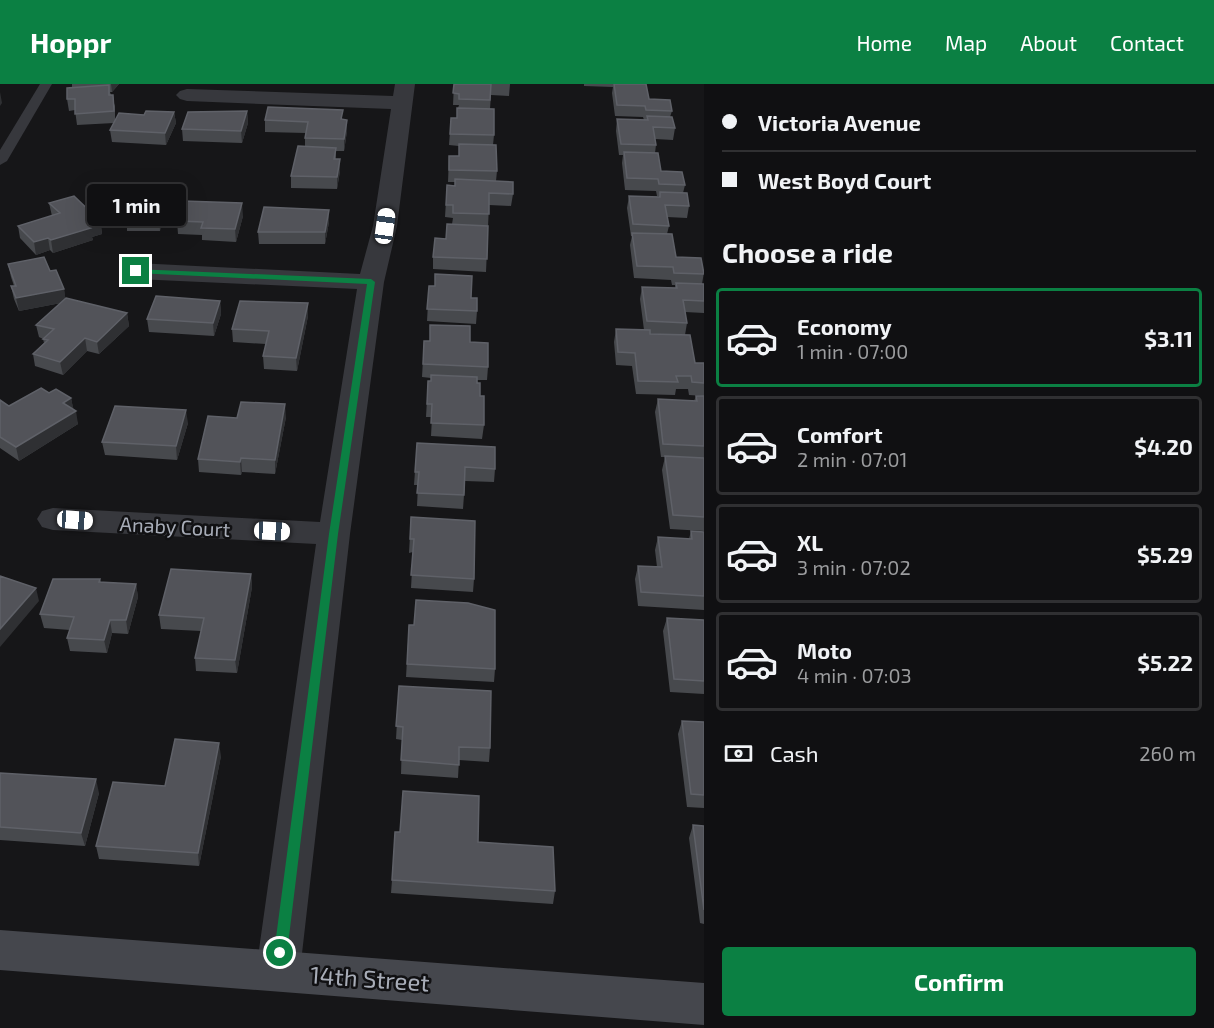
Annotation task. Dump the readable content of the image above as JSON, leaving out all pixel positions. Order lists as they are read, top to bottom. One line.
{"streets":{"street":["Anaby Court","14th Street"]},"page":{"header":"Hoppr","nav":["Home","Map","About","Contact"],"banner":["Victoria Avenue","West Boyd Court"],"bubble":"1 min","heading":"Choose a ride","list":[{"name":"Economy","note":"1 min · 07:00","value":"$3.11"},{"name":"Comfort","note":"2 min · 07:01","value":"$4.20"},{"name":"XL","note":"3 min · 07:02","value":"$5.29"},{"name":"Moto","note":"4 min · 07:03","value":"$5.22"}],"pay":["Cash","260 m"],"buttons":"Confirm"}}
